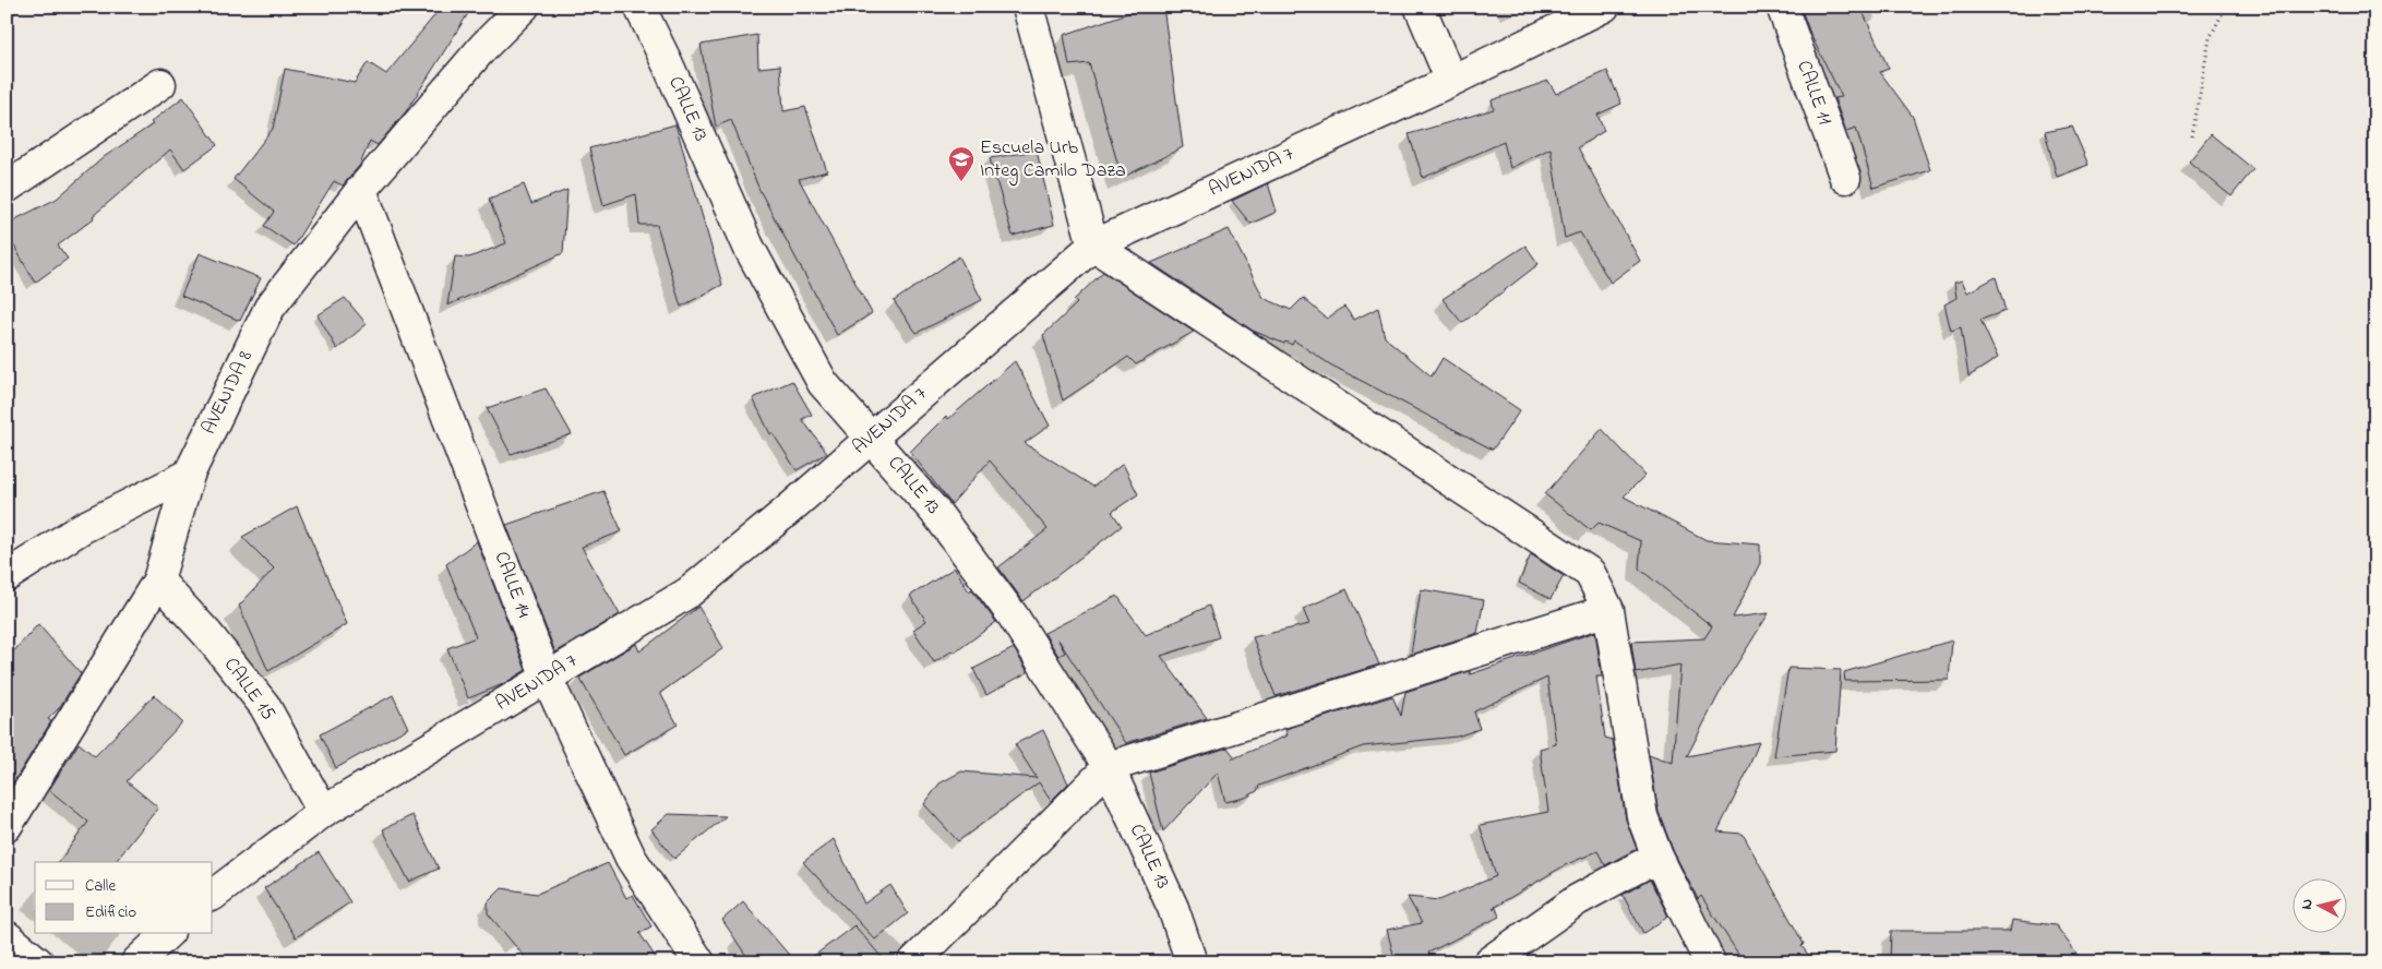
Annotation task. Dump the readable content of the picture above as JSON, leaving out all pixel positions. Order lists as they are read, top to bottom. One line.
{"streets":{"street":["CALLE 11","CALLE 13","AVENIDA 7","AVENIDA 8","CALLE 14","CALLE 15"]},"crossings":[["CALLE 13","AVENIDA 7"],["AVENIDA 7","CALLE 14"],["AVENIDA 7","CALLE 15"],["AVENIDA 8","CALLE 14"],["AVENIDA 8","CALLE 15"]],"places":{"school or university":["Escuela Urb Integ Camilo Daza"]},"legend":["Calle","Edificio"],"north":"left"}
